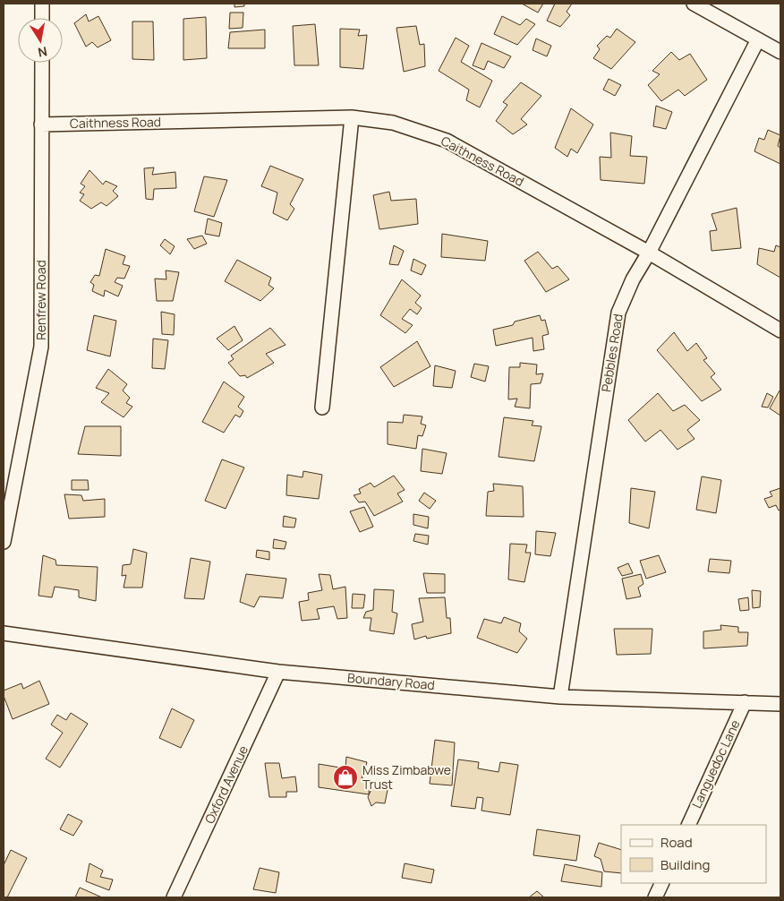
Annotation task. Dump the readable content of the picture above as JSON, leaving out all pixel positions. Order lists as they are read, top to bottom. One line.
{"streets":{"street":["Caithness Road","Renfrew Road","Pebbles Road","Boundary Road","Languedoc Lane","Oxford Avenue"]},"crossings":[["Caithness Road","Renfrew Road"],["Caithness Road","Pebbles Road"],["Pebbles Road","Boundary Road"],["Boundary Road","Languedoc Lane"],["Boundary Road","Oxford Avenue"]],"places":{"shop":["Miss Zimbabwe Trust"]},"legend":["Road","Building"],"north":"bottom"}
